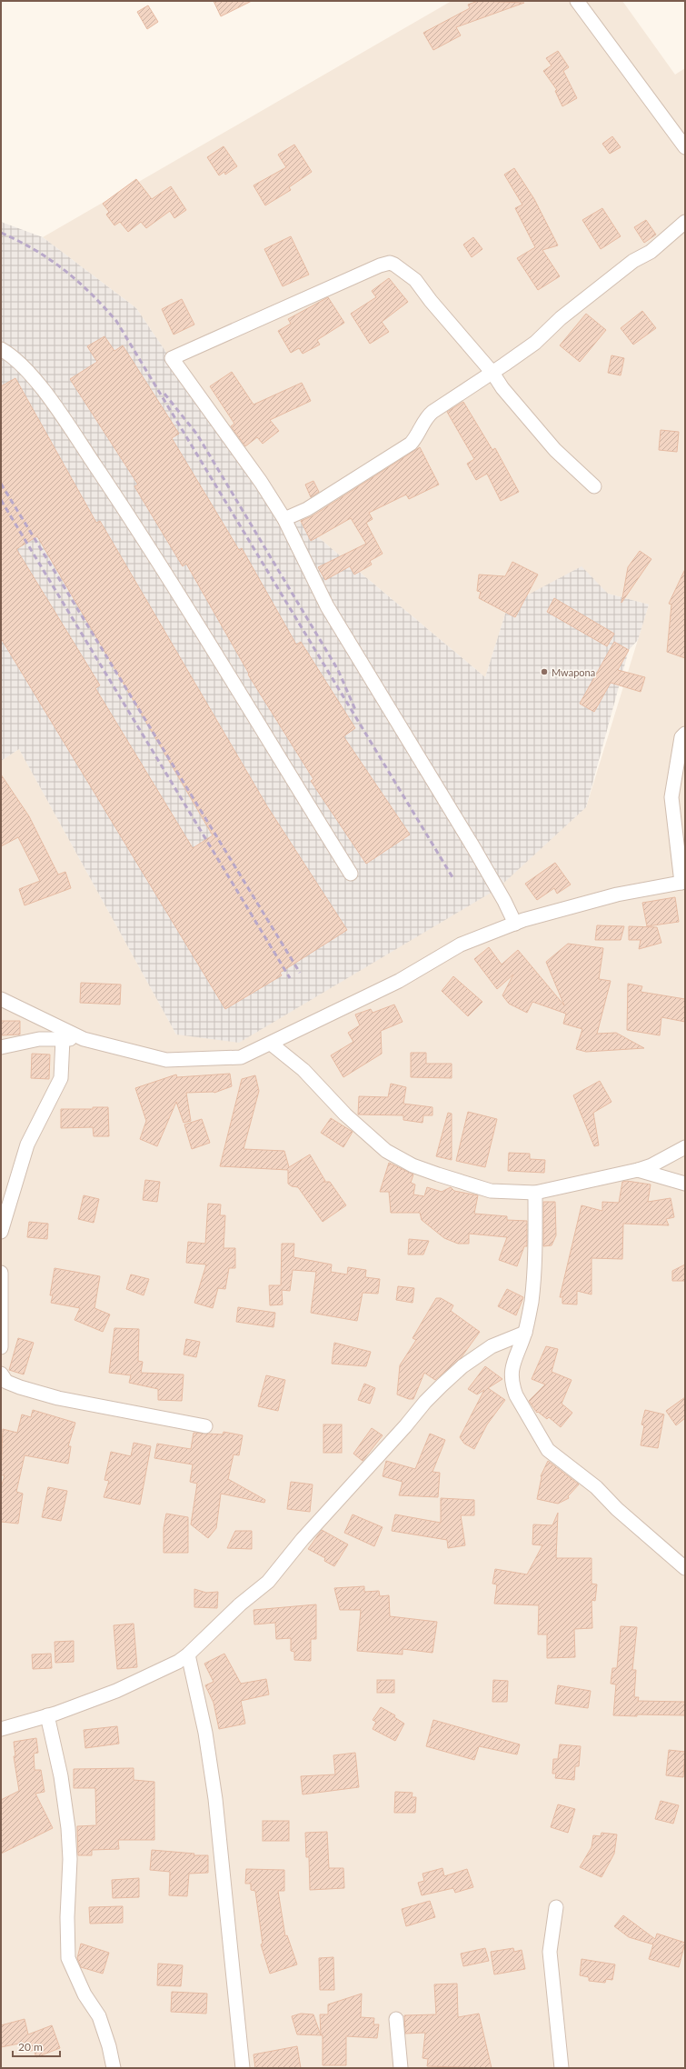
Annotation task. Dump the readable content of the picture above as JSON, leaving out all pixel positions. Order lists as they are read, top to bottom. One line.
{"places":["Mwapona"],"scale_bar":"20 m"}
